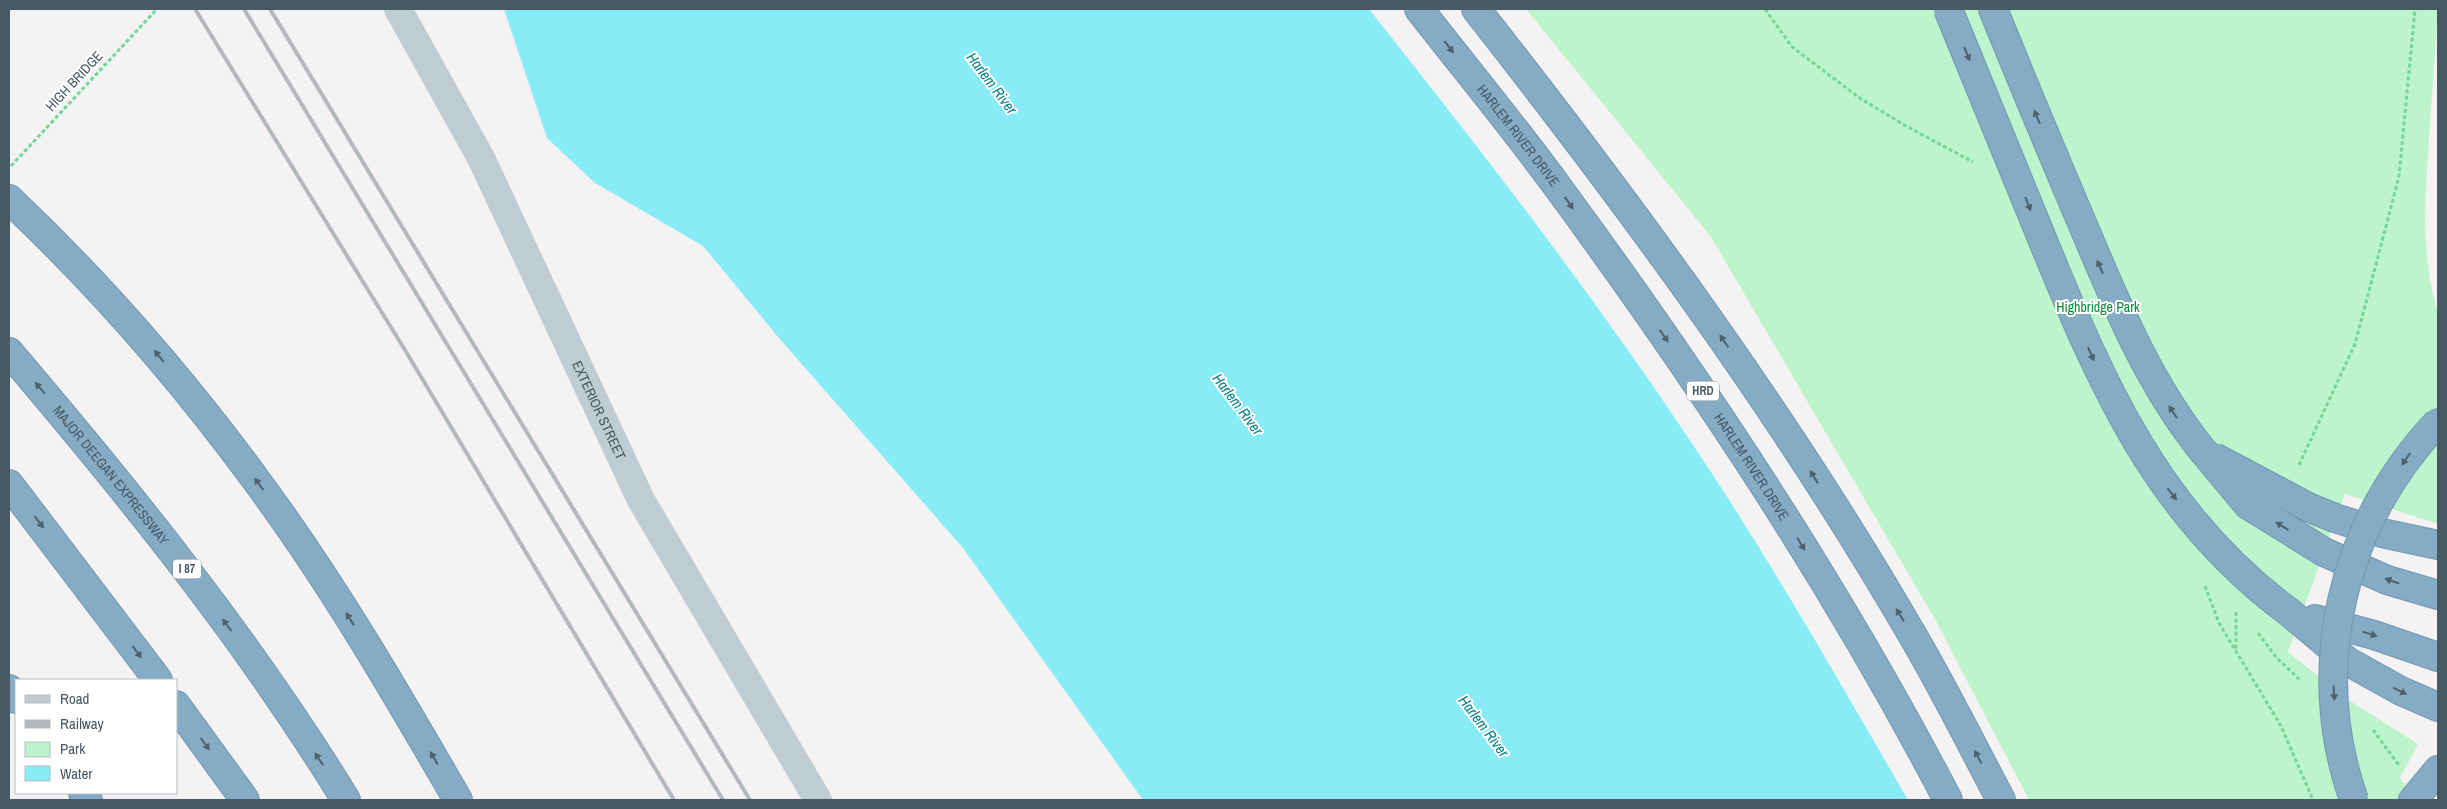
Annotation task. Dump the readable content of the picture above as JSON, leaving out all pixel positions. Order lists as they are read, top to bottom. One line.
{"streets":{"highway":["HARLEM RIVER DRIVE","HRD","MAJOR DEEGAN EXPRESSWAY","I 87"],"street":["EXTERIOR STREET"],"path":["HIGH BRIDGE"]},"water":["Harlem River"],"parks":["Highbridge Park"],"legend":["Road","Railway","Park","Water"]}
